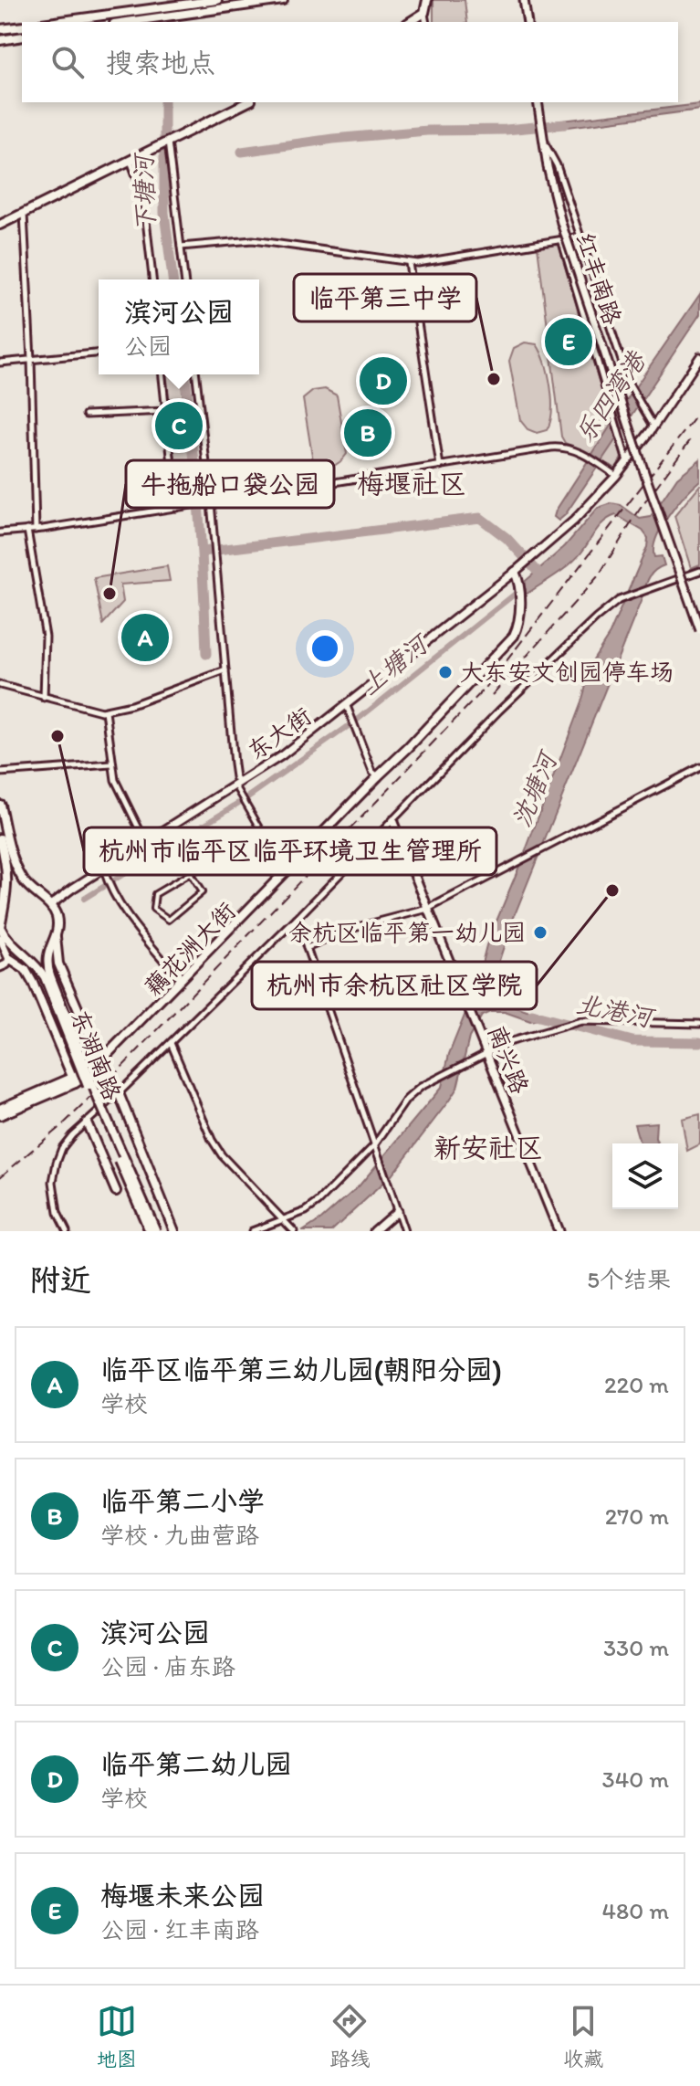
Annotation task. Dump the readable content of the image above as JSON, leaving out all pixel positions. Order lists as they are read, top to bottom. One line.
{"streets":{"main road":["藕花洲大街","东湖南路"],"street":["红丰南路","东大街","南兴路"]},"crossings":[["东大街","藕花洲大街"]],"districts":["梅堰社区","新安社区"],"water":["下塘河","乐四湾港","上塘河","沈塘河","北港河"],"places":["临平第三中学","牛拖船口袋公园","大东安文创园停车场","杭州市临平区临平环境卫生管理所","杭州市余杭区社区学院","余杭区临平第一幼儿园"],"page":{"search":"搜索地点","popup":["滨河公园","公园"],"pins":["E","D","C","B","A"],"heading":["附近","5个结果"],"list":[{"mark":"A","name":"临平区临平第三幼儿园(朝阳分园)","note":"学校","value":"220 m"},{"mark":"B","name":"临平第二小学","note":"学校 · 九曲营路","value":"270 m"},{"mark":"C","name":"滨河公园","note":"公园 · 庙东路","value":"330 m"},{"mark":"D","name":"临平第二幼儿园","note":"学校","value":"340 m"},{"mark":"E","name":"梅堰未来公园","note":"公园 · 红丰南路","value":"480 m"}],"nav":["地图","路线","收藏"]}}
